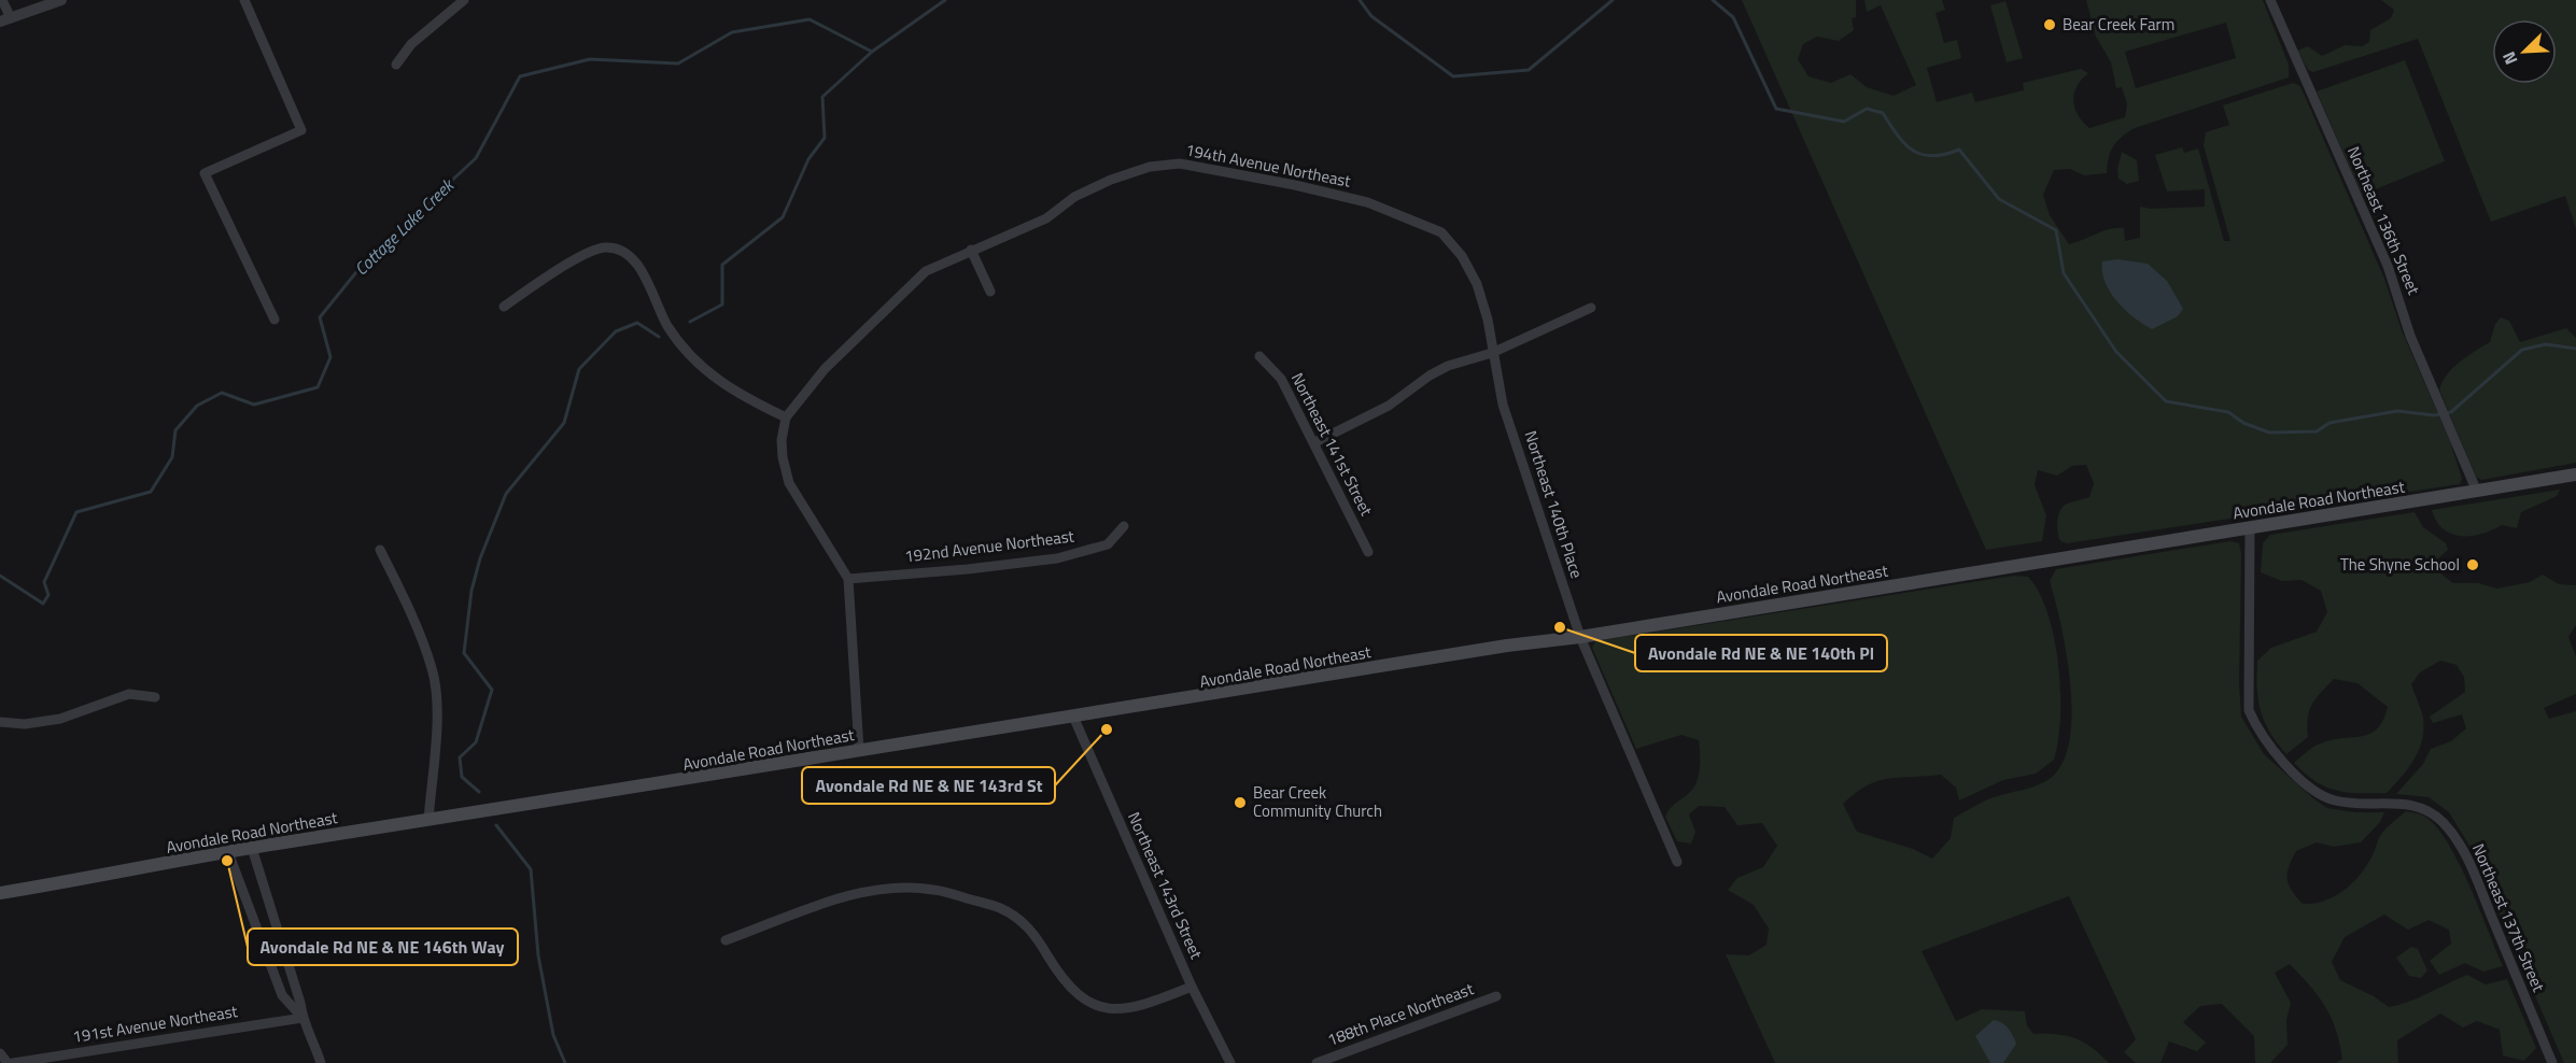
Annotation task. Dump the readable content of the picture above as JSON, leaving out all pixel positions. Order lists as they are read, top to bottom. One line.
{"streets":{"main road":["Avondale Road Northeast"],"street":["194th Avenue Northeast","Northeast 136th Street","Northeast 141st Street","Northeast 140th Place","192nd Avenue Northeast","Northeast 143rd Street","Northeast 137th Street","188th Place Northeast","191st Avenue Northeast"]},"crossings":[["194th Avenue Northeast","Northeast 140th Place"],["Northeast 136th Street","Avondale Road Northeast"],["Avondale Road Northeast","Northeast 140th Place"],["Avondale Road Northeast","Northeast 143rd Street"],["Avondale Road Northeast","Northeast 137th Street"]],"water":["Cottage Lake Creek"],"places":["Bear Creek Farm","The Shyne School","Avondale Rd NE & NE 140th Pl","Avondale Rd NE & NE 143rd St","Bear Creek Community Church","Avondale Rd NE & NE 146th Way"],"north":"bottom left"}
